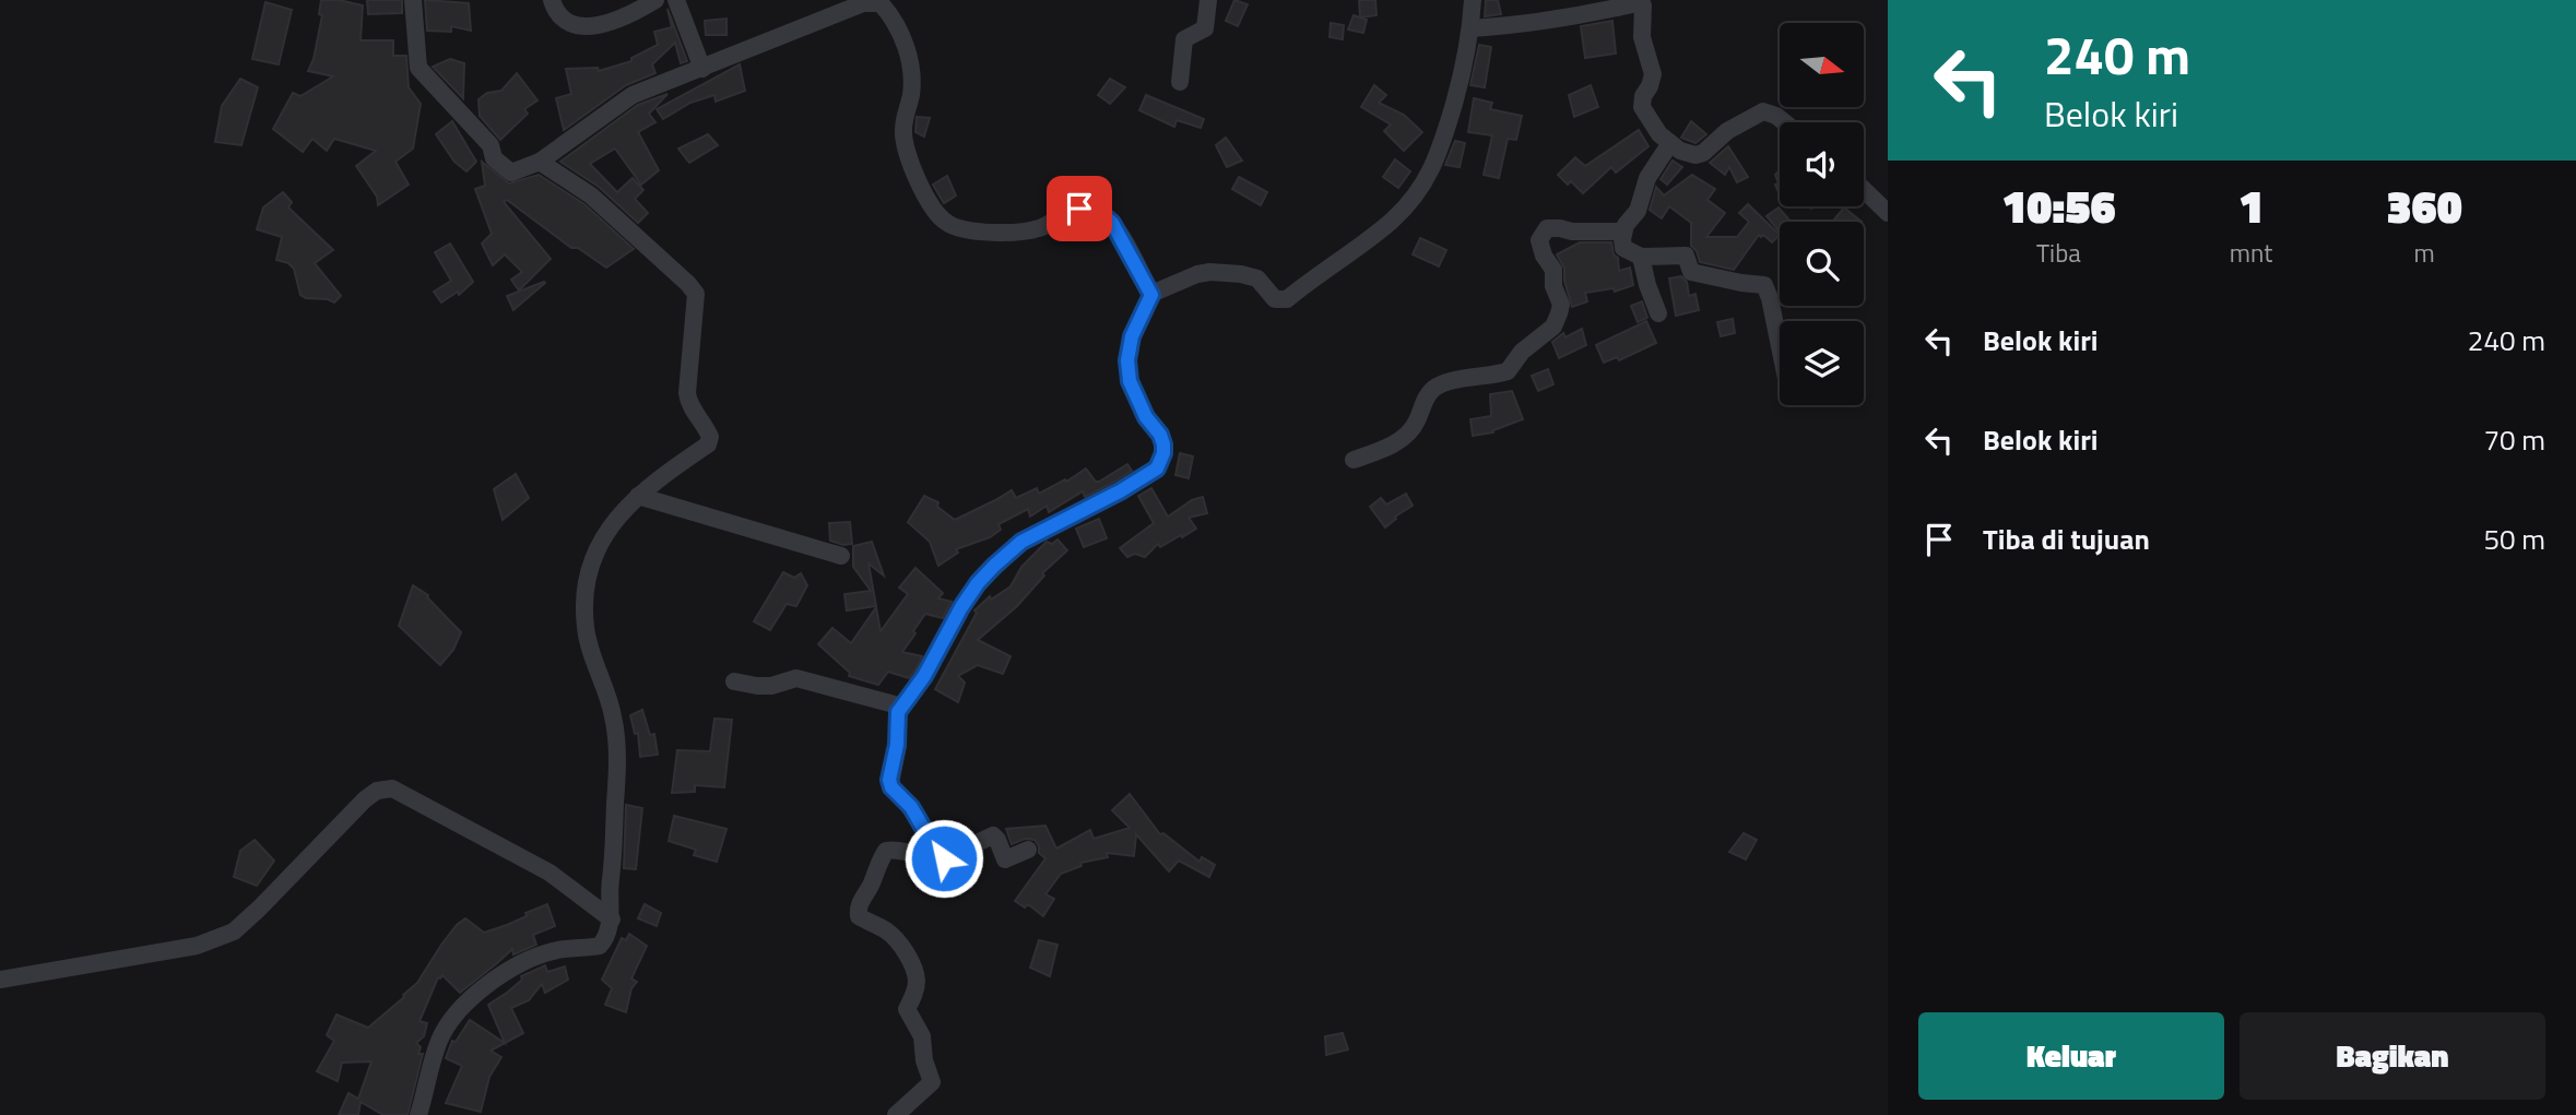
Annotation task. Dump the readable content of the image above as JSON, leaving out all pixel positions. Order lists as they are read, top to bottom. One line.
{"north":"right","page":{"turn":["240 m","Belok kiri"],"eta":["10:56","Tiba","1","mnt","360","m"],"list":[{"name":"Belok kiri","value":"240 m"},{"name":"Belok kiri","value":"70 m"},{"name":"Tiba di tujuan","value":"50 m"}],"buttons":["Keluar","Bagikan"]}}
